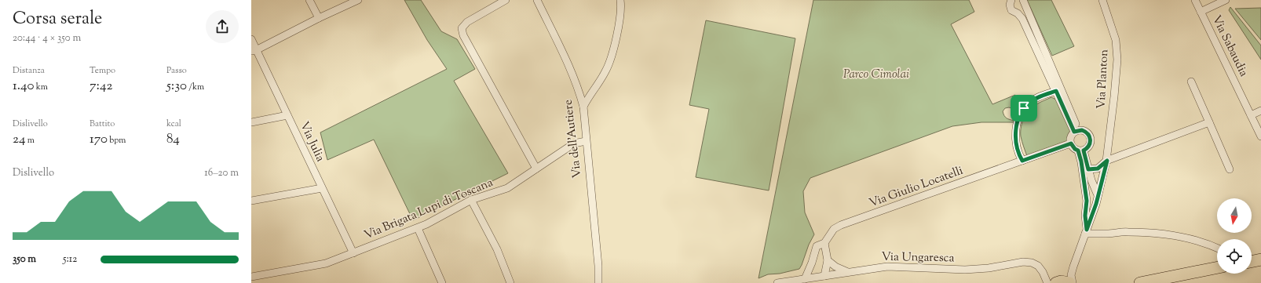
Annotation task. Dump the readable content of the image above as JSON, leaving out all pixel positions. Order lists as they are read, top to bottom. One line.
{"streets":{"street":["Via Sabaudia","Via Planton","Via dell'Autiere","Via Julia","Via Giulio Locatelli","Via Brigata Lupi di Toscana","Via Ungaresca"]},"crossings":[["Via dell'Autiere","Via Brigata Lupi di Toscana"],["Via Julia","Via Brigata Lupi di Toscana"]],"parks":["Parco Cimolai"],"north":"bottom","page":{"heading":["Corsa serale","20:44 · 4 × 350 m"],"stats":[["Distanza","1.40 km"],["Tempo","7:42"],["Passo","5:30 /km"],["Dislivello","24 m"],["Battito","170 bpm"],["kcal","84"]],"chart":["Dislivello","16–20 m"],"list":[{"name":"350 m","note":"5:12"}]}}
